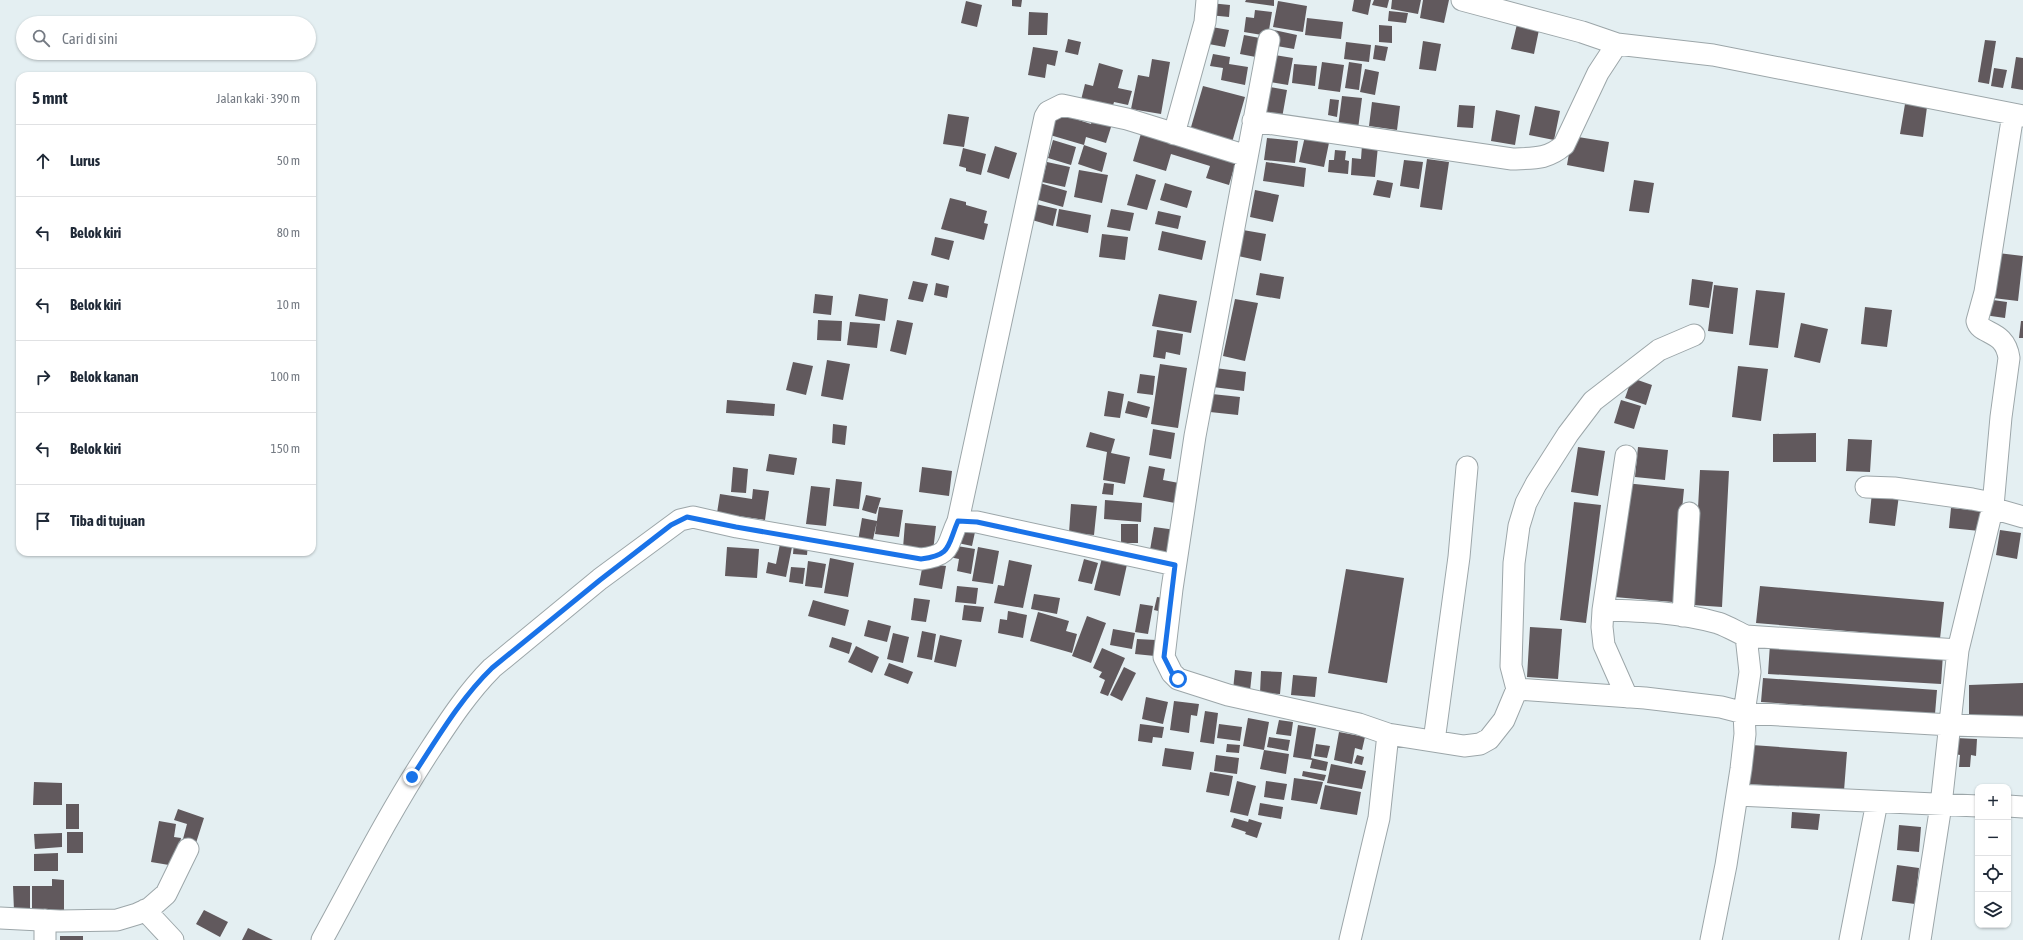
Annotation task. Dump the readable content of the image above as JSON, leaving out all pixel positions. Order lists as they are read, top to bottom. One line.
{"page":{"search":"Cari di sini","heading":["5 mnt","Jalan kaki · 390 m"],"list":[["Lurus","50 m"],["Belok kiri","80 m"],["Belok kiri","10 m"],["Belok kanan","100 m"],["Belok kiri","150 m"],"Tiba di tujuan"],"map_buttons":["+","−"]}}
